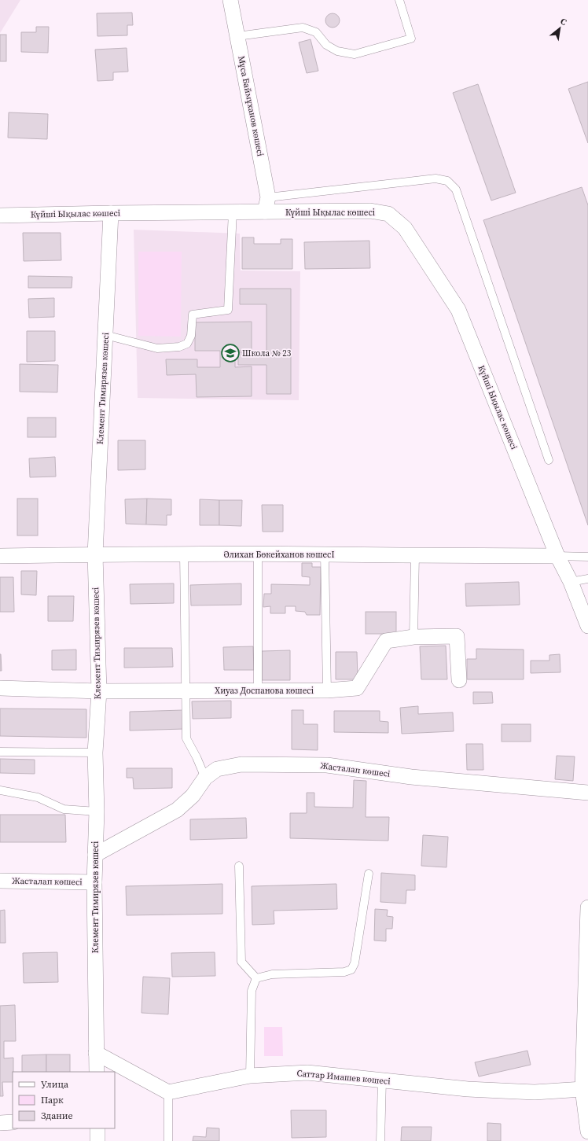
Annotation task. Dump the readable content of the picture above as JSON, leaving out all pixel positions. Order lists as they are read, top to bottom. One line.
{"streets":{"street":["Мұса Баймұханов көшесі","Күйші Ықылас көшесі","Клемент Тимирязев көшесі","Әлихан Бөкейханов көшесI","Хиуаз Доспанова көшесі","Жасталап көшесі","Саттар Имашев көшесі"]},"crossings":[["Мұса Баймұханов көшесі","Күйші Ықылас көшесі"],["Күйші Ықылас көшесі","Клемент Тимирязев көшесі"],["Күйші Ықылас көшесі","Әлихан Бөкейханов көшесI"],["Клемент Тимирязев көшесі","Әлихан Бөкейханов көшесI"],["Клемент Тимирязев көшесі","Хиуаз Доспанова көшесі"],["Клемент Тимирязев көшесі","Жасталап көшесі"]],"places":{"school or university":["Школа № 23"]},"legend":["Улица","Парк","Здание"],"north":"top right"}
